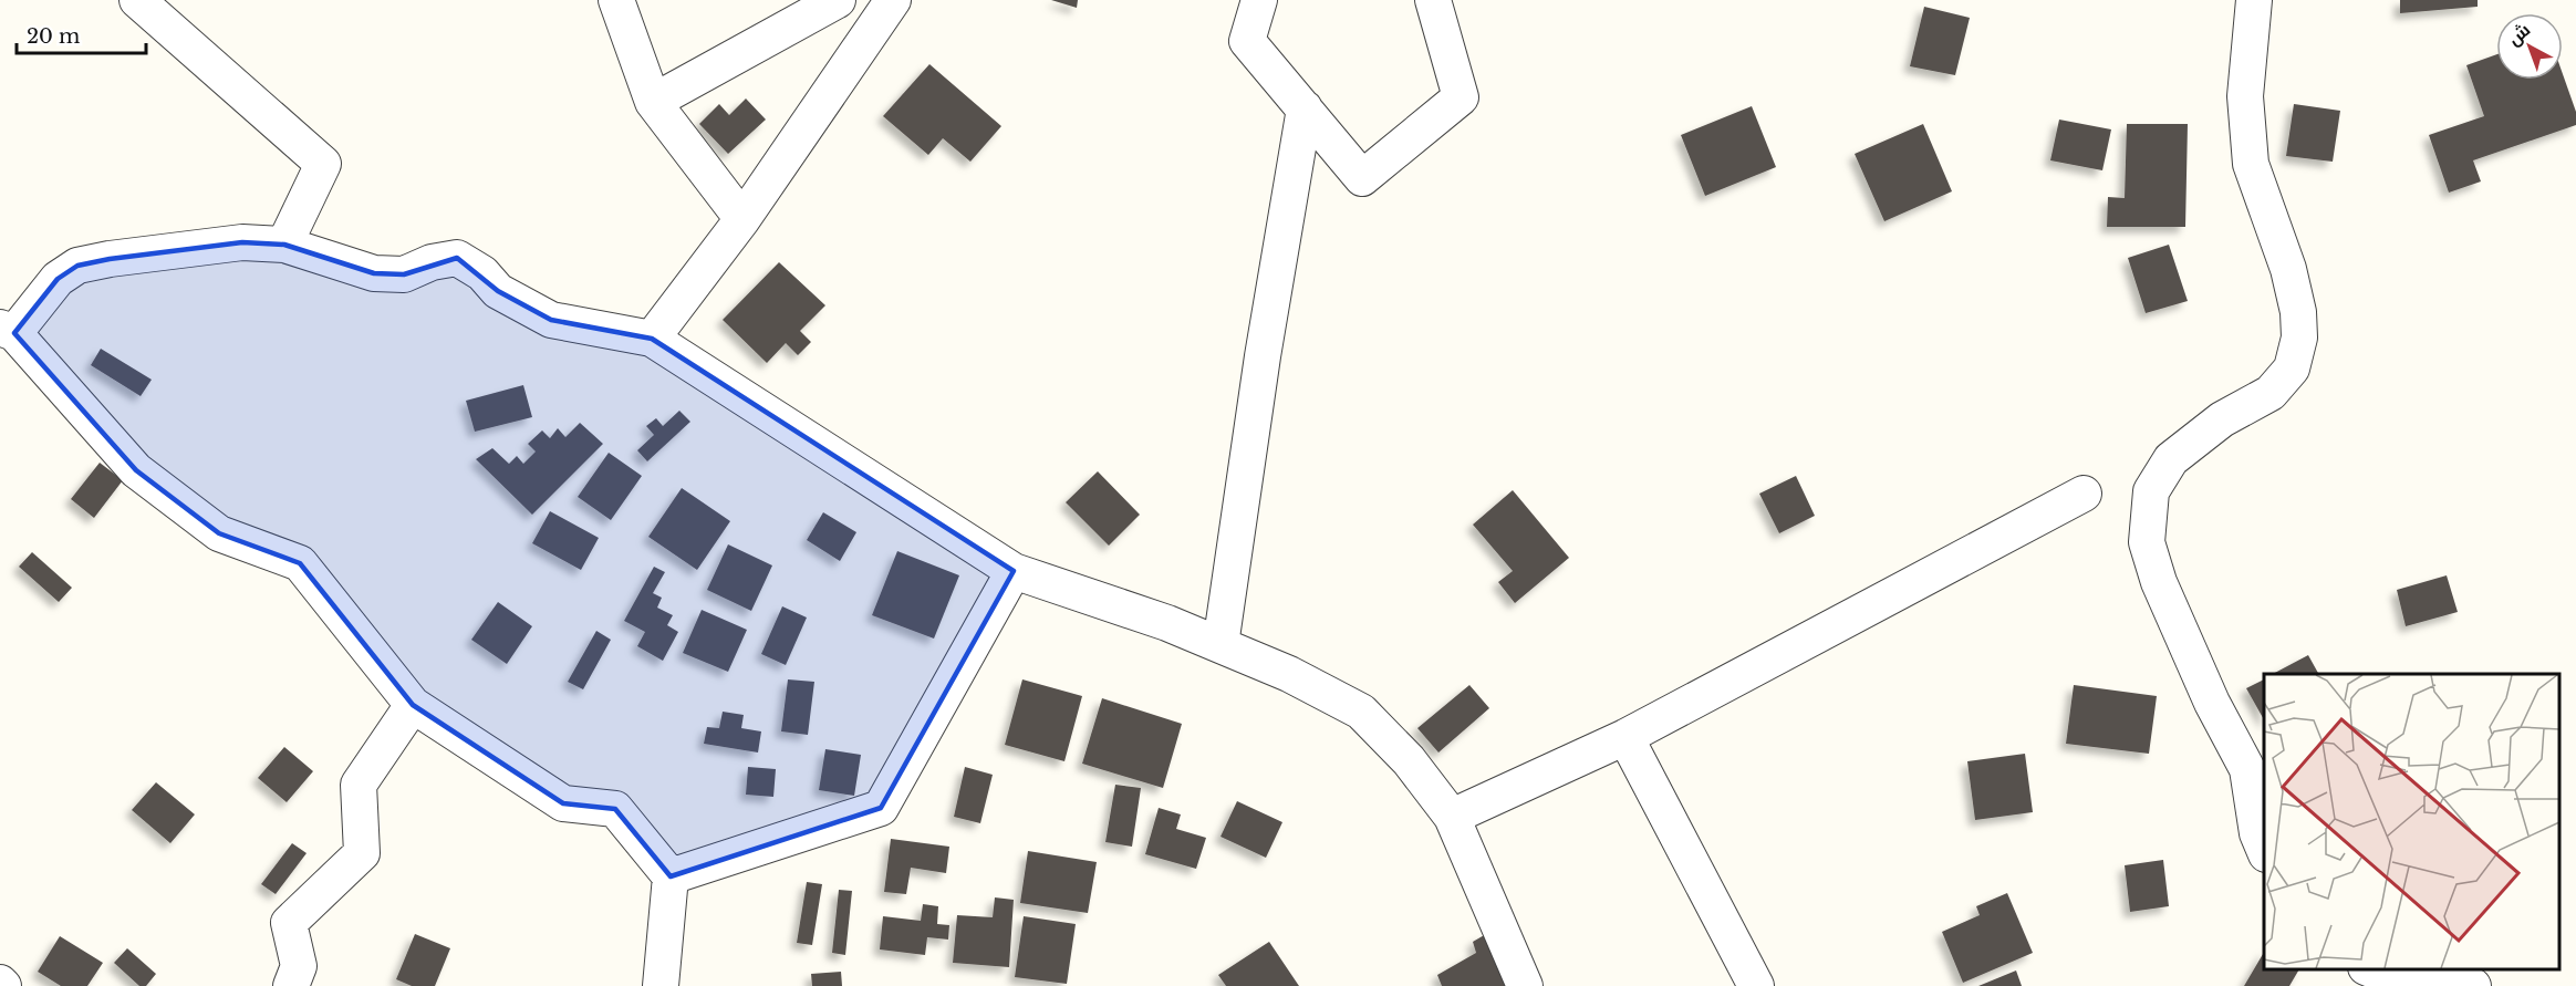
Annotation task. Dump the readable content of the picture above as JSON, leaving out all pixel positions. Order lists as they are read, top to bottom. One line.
{"scale_bar":"20 m","north":"top left"}
